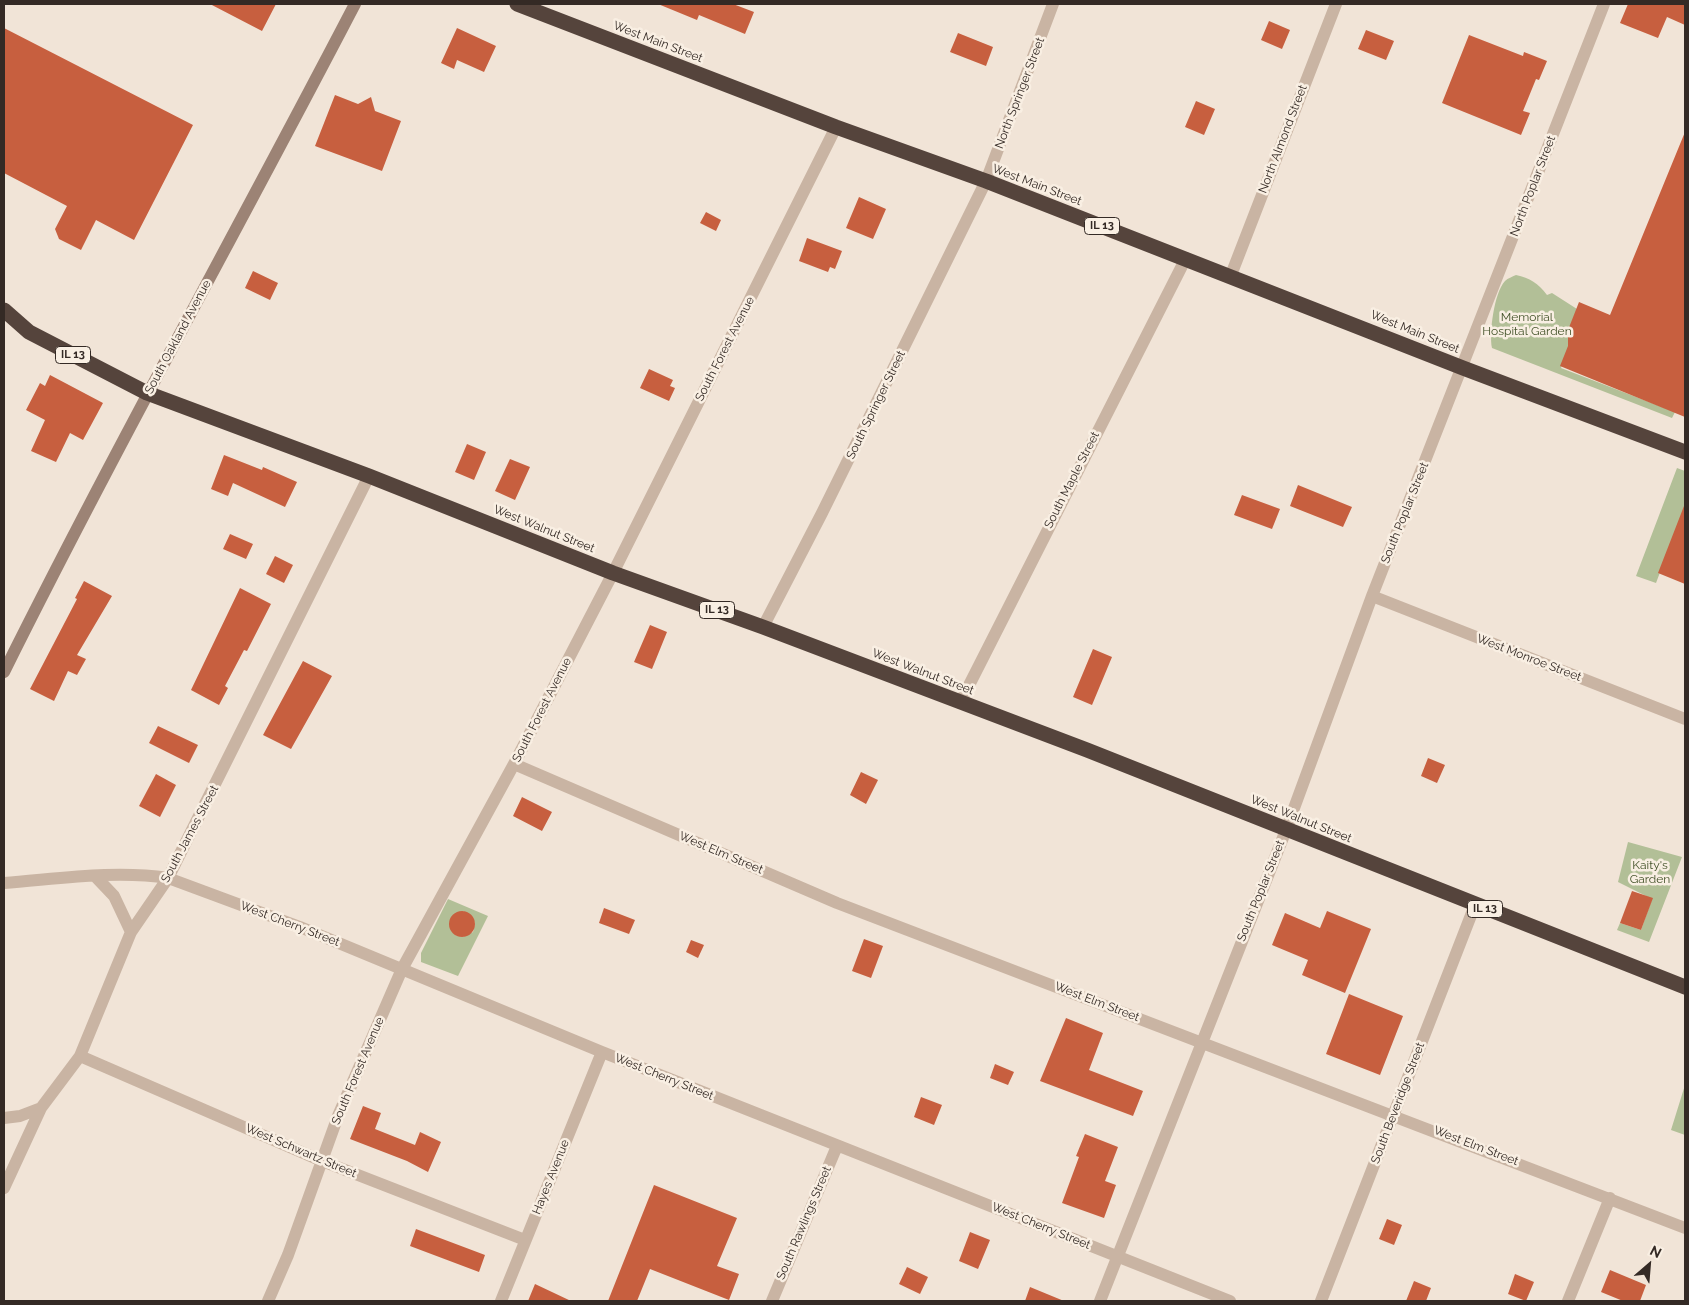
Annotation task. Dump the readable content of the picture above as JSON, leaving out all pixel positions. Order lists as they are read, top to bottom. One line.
{"streets":{"highway":["West Main Street","IL 13","West Walnut Street"],"street":["North Springer Street","North Almond Street","North Poplar Street","South Oakland Avenue","South Forest Avenue","South Springer Street","South Maple Street","South Poplar Street","West Monroe Street","South James Street","West Elm Street","West Cherry Street","South Beveridge Street","West Schwartz Street","Hayes Avenue","South Rawlings Street"]},"crossings":[["West Main Street","North Springer Street"],["West Main Street","North Almond Street"],["West Main Street","North Poplar Street"],["West Main Street","South Forest Avenue"],["West Main Street","South Springer Street"],["West Main Street","South Maple Street"],["West Main Street","South Poplar Street"],["North Springer Street","South Springer Street"],["North Poplar Street","South Poplar Street"],["IL 13","South Oakland Avenue"],["IL 13","West Walnut Street"],["South Oakland Avenue","West Walnut Street"],["South Forest Avenue","West Walnut Street"],["South Forest Avenue","West Elm Street"],["South Forest Avenue","West Cherry Street"],["South Forest Avenue","West Schwartz Street"],["South Springer Street","West Walnut Street"],["South Maple Street","West Walnut Street"],["South Poplar Street","West Walnut Street"],["South Poplar Street","West Monroe Street"],["South Poplar Street","West Elm Street"],["South Poplar Street","West Cherry Street"],["West Walnut Street","South James Street"],["West Walnut Street","South Beveridge Street"],["South James Street","West Cherry Street"],["South James Street","West Schwartz Street"],["West Elm Street","South Beveridge Street"],["West Cherry Street","Hayes Avenue"],["West Cherry Street","South Rawlings Street"],["West Schwartz Street","Hayes Avenue"]],"parks":["Memorial Hospital Garden","Kaity's Garden"],"north":"top right"}
